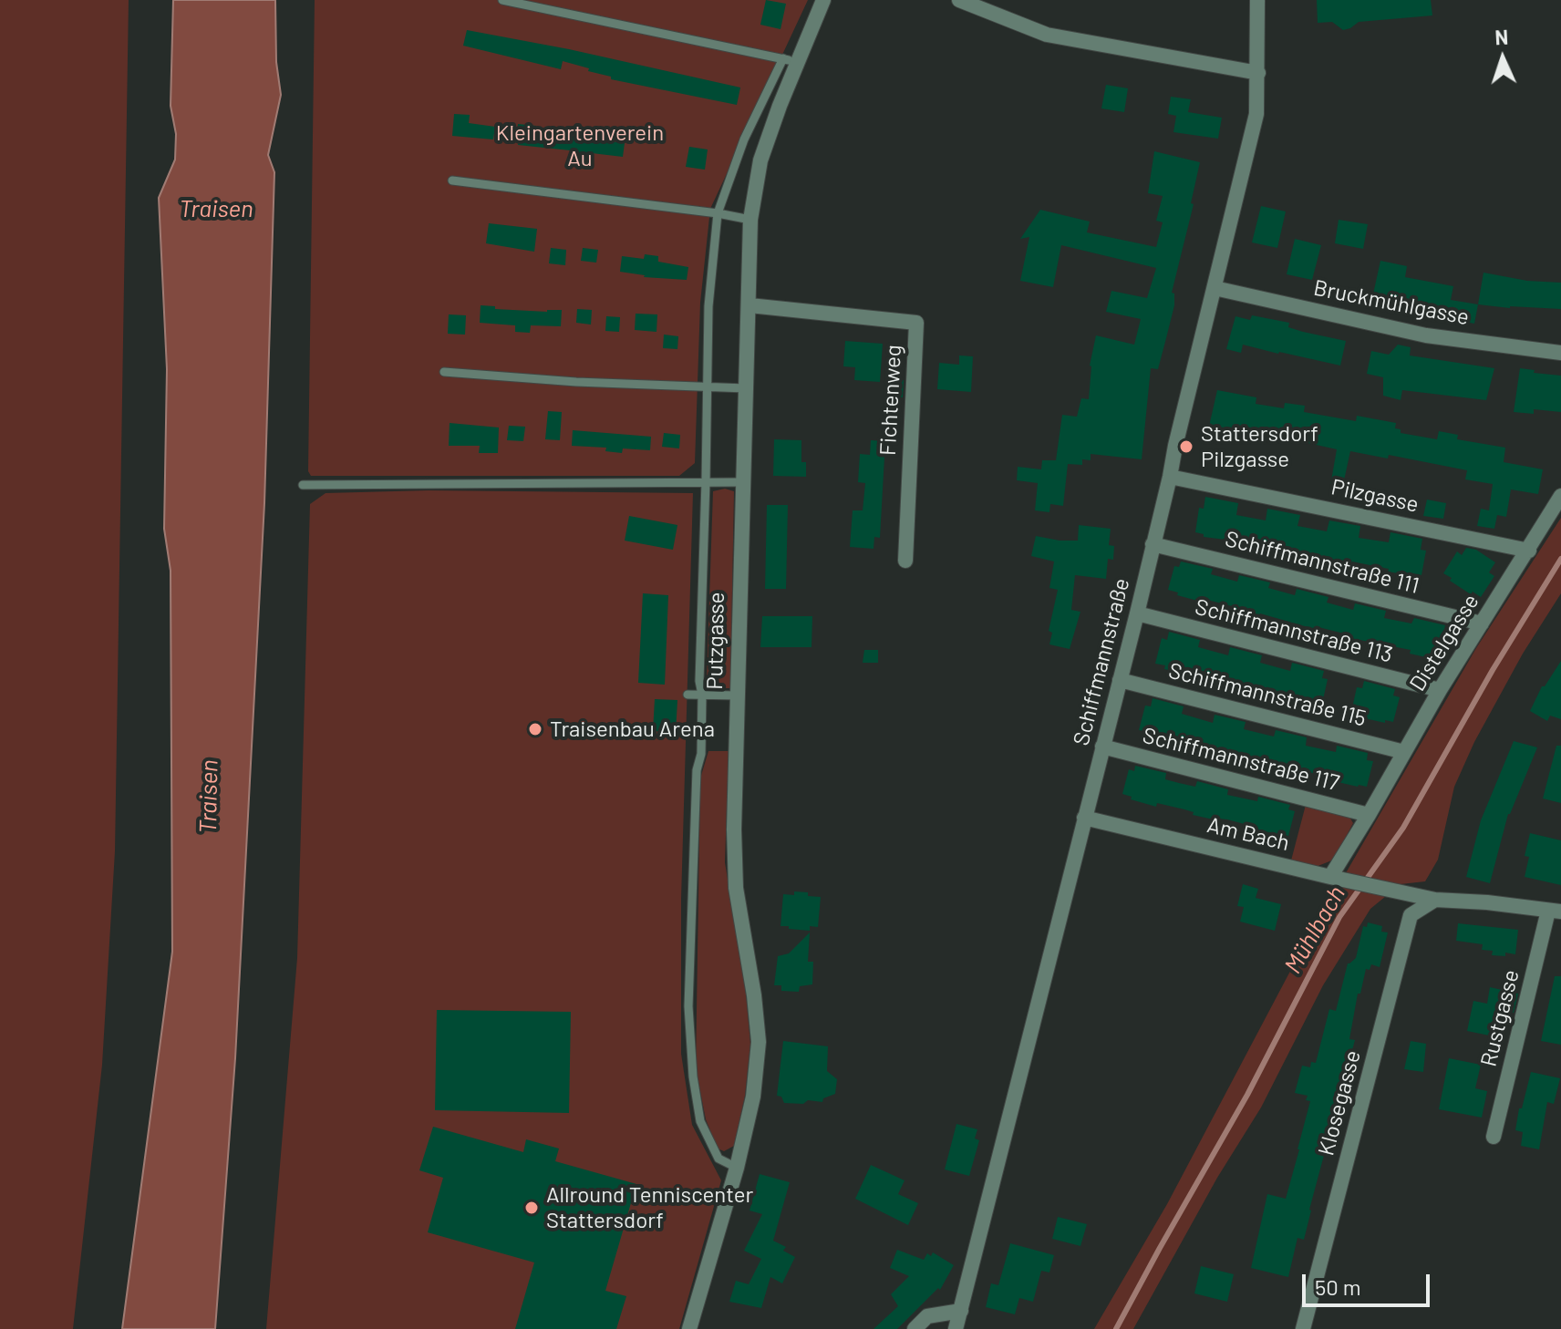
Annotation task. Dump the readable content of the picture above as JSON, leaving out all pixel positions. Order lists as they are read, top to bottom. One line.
{"streets":{"street":["Bruckmühlgasse","Fichtenweg","Pilzgasse","Schiffmannstraße 111","Schiffmannstraße 113","Putzgasse","Distelgasse","Schiffmannstraße","Schiffmannstraße 115","Schiffmannstraße 117","Am Bach","Rustgasse","Klosegasse"]},"crossings":[["Bruckmühlgasse","Schiffmannstraße"],["Fichtenweg","Putzgasse"],["Pilzgasse","Distelgasse"],["Pilzgasse","Schiffmannstraße"],["Schiffmannstraße 111","Distelgasse"],["Schiffmannstraße 111","Schiffmannstraße"],["Schiffmannstraße 113","Distelgasse"],["Schiffmannstraße 113","Schiffmannstraße"],["Distelgasse","Schiffmannstraße 115"],["Distelgasse","Schiffmannstraße 117"],["Schiffmannstraße","Schiffmannstraße 115"],["Schiffmannstraße","Schiffmannstraße 117"],["Schiffmannstraße","Am Bach"],["Am Bach","Rustgasse"],["Am Bach","Klosegasse"]],"water":["Traisen","Mühlbach"],"parks":["Kleingartenverein Au"],"places":["Stattersdorf Pilzgasse","Traisenbau Arena","Allround Tenniscenter Stattersdorf"],"scale_bar":"50 m","north":"top"}
